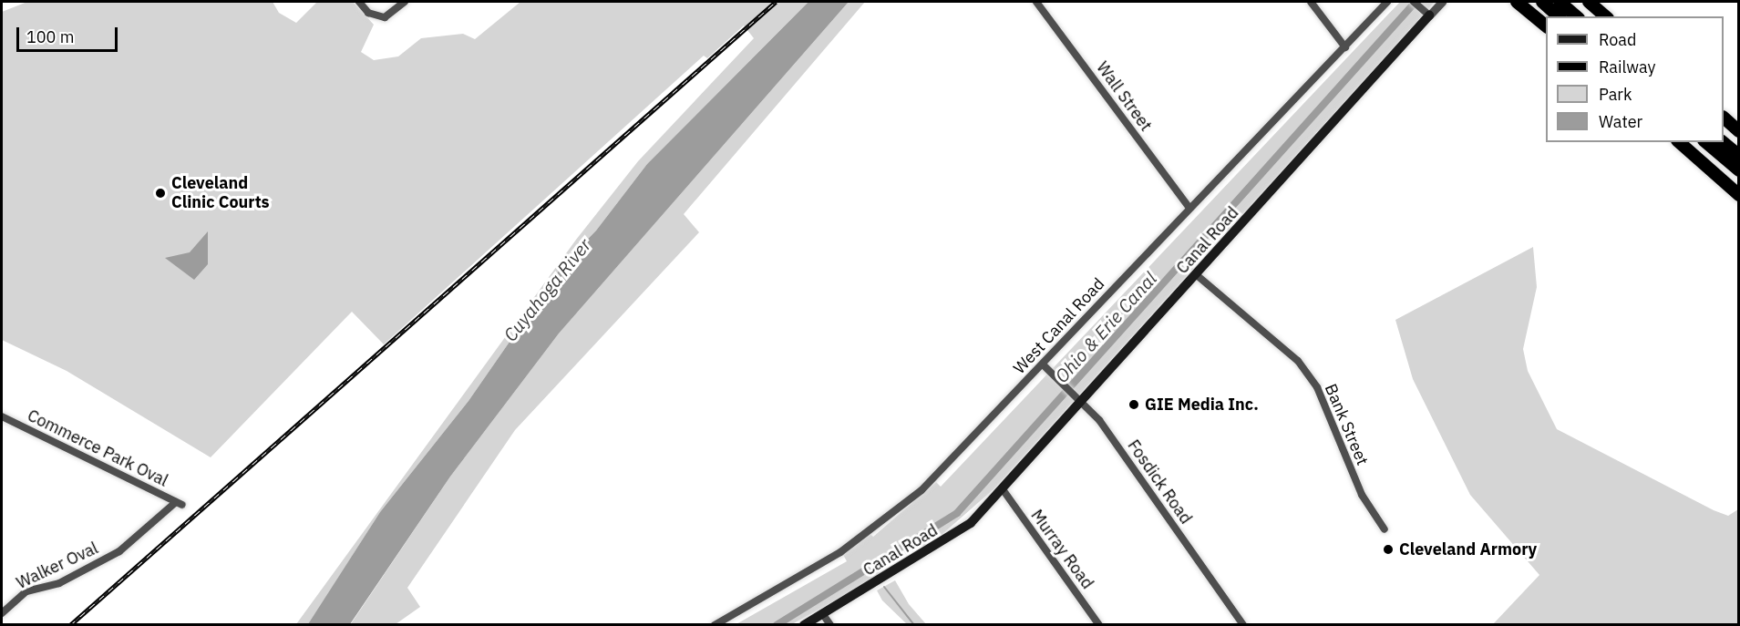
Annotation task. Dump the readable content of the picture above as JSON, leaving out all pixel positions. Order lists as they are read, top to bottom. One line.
{"streets":{"main road":["Canal Road"],"street":["Wall Street","West Canal Road","Bank Street","Commerce Park Oval","Fosdick Road","Murray Road","Walker Oval"]},"crossings":[["Wall Street","West Canal Road"],["Canal Road","Bank Street"],["Canal Road","Fosdick Road"],["Canal Road","Murray Road"],["West Canal Road","Fosdick Road"],["Commerce Park Oval","Walker Oval"]],"water":["Cuyahoga River","Ohio & Erie Canal"],"places":["Cleveland Clinic Courts","GIE Media Inc.","Cleveland Armory"],"legend":["Road","Railway","Park","Water"],"scale_bar":"100 m"}
